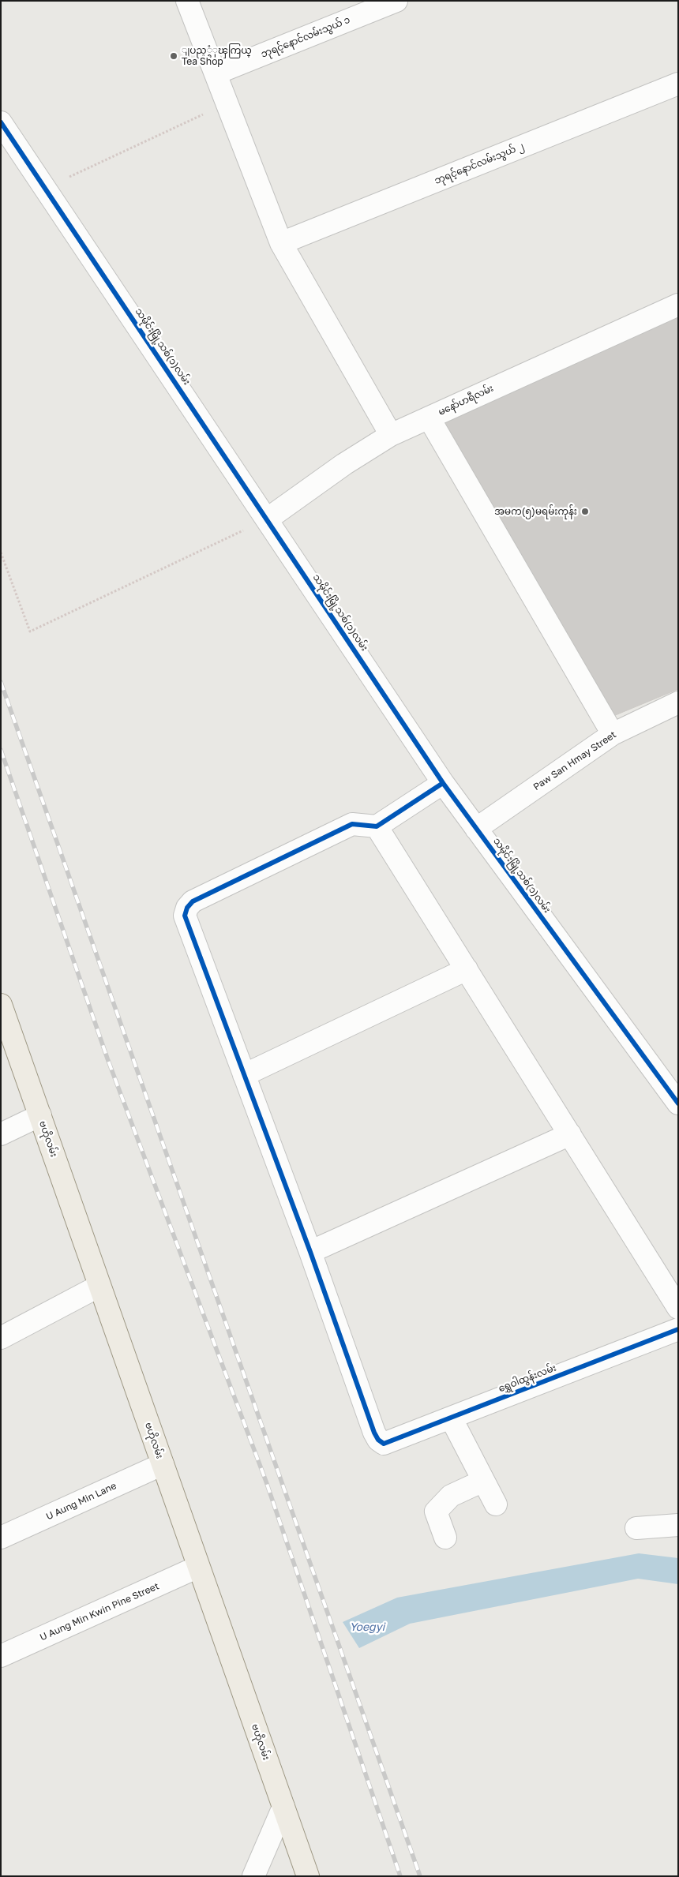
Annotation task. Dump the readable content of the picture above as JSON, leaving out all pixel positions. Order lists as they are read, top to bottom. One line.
{"streets":{"main road":["ဗဟိုလမ်း"],"street":["ဘုရင့်နောင်လမ်းသွယ် ၁","ဘုရင့်နောင်လမ်းသွယ် ၂","သမိုင်းမြို့သစ်(၁)လမ်း","မနော်ဟရီလမ်း","Paw San Hmay Street","ရွှေဝါထွန်းလမ်း","U Aung Min Lane","U Aung Min Kwin Pine Street"]},"crossings":[["သမိုင်းမြို့သစ်(၁)လမ်း","မနော်ဟရီလမ်း"],["သမိုင်းမြို့သစ်(၁)လမ်း","Paw San Hmay Street"],["ဗဟိုလမ်း","U Aung Min Lane"],["ဗဟိုလမ်း","U Aung Min Kwin Pine Street"]],"water":["Yoegyi"],"places":["ျပည့္စံုၾကြယ္ Tea Shop","အမက(၅)မရမ်းကုန်း"]}
